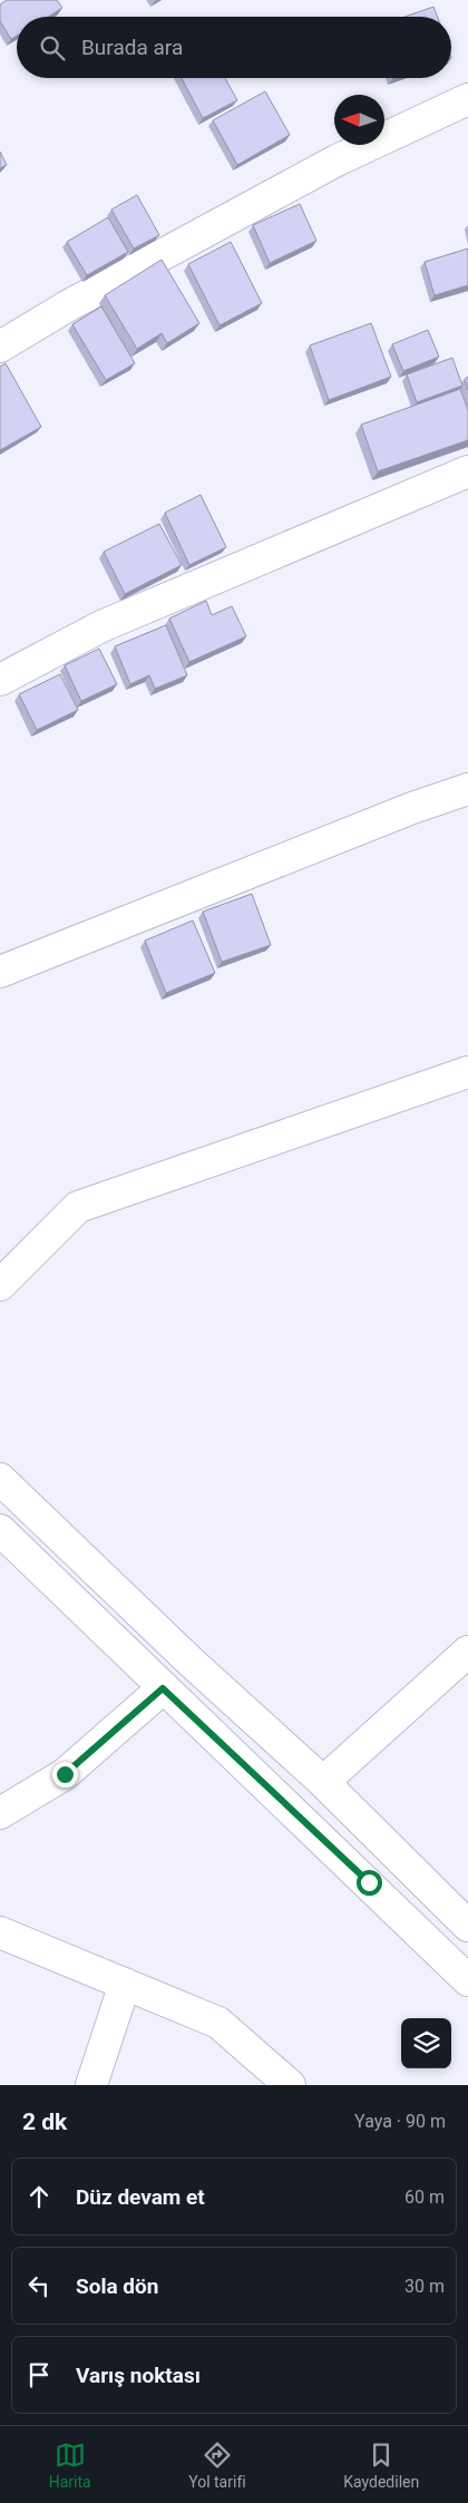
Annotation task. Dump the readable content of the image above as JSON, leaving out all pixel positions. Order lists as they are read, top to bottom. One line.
{"north":"left","page":{"search":"Burada ara","heading":["2 dk","Yaya · 90 m"],"list":[["Düz devam et","60 m"],["Sola dön","30 m"],"Varış noktası"],"nav":["Harita","Yol tarifi","Kaydedilen"]}}
